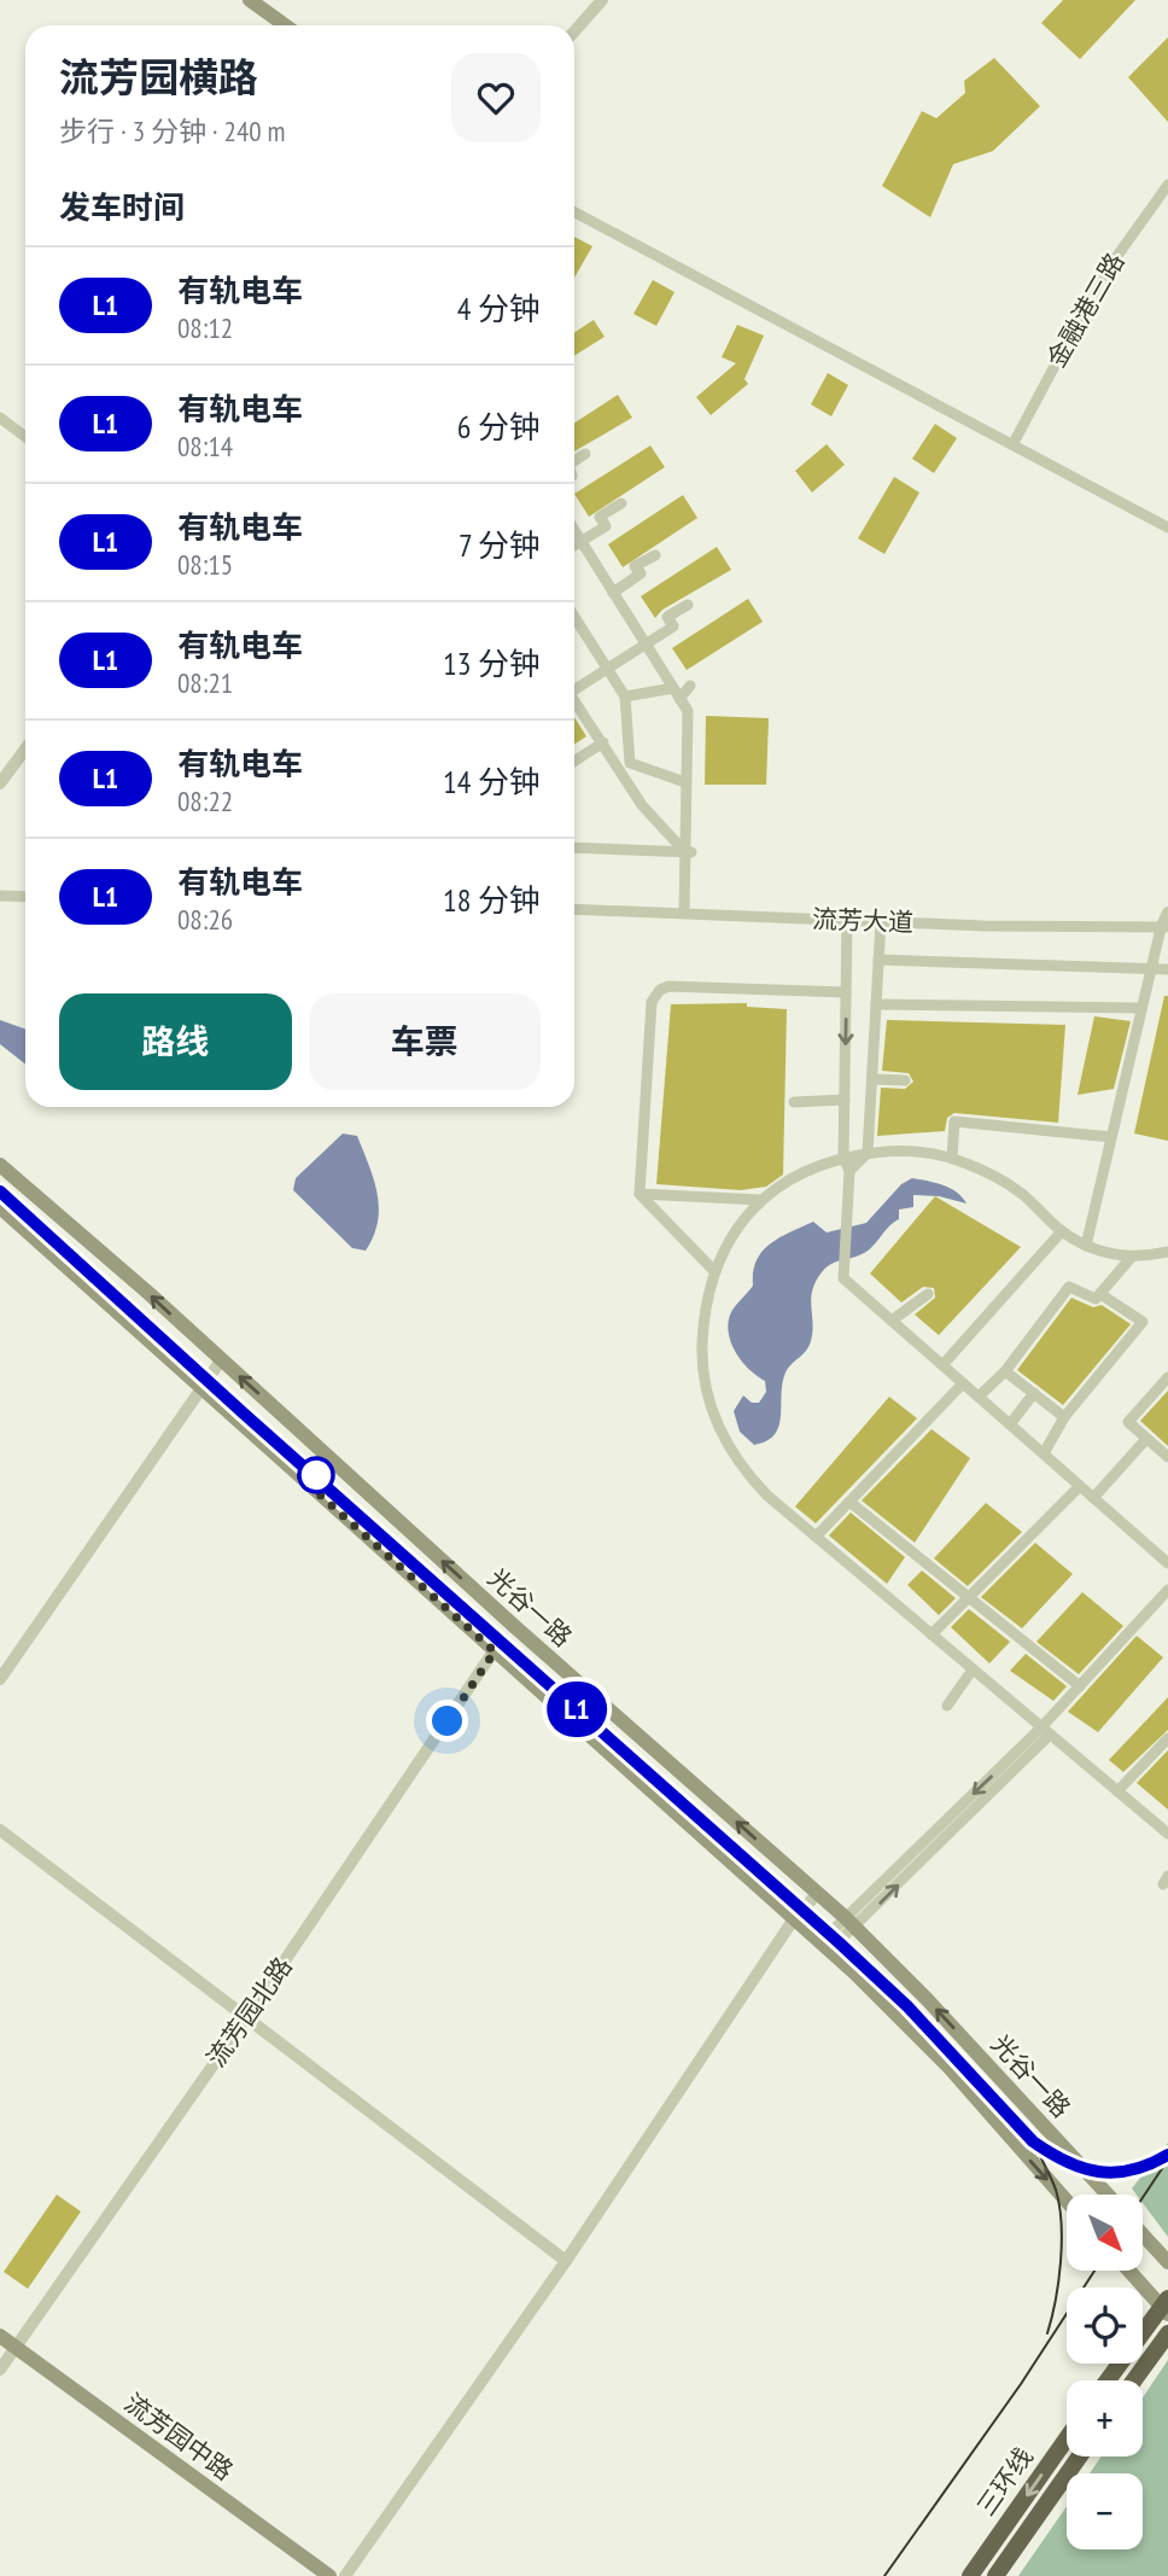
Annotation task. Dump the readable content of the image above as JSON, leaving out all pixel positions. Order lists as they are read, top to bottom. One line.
{"streets":{"highway":["三环线"],"main road":["光谷一路","流芳园中路"],"street":["金融港三路","流芳大道","流芳园北路"]},"crossings":[["流芳园北路","流芳园中路"]],"lines":["tram line L1"],"north":"bottom right","page":{"on_map":"L1","heading":[["流芳园横路","步行 · 3 分钟 · 240 m"],"发车时间"],"list":[{"mark":"L1","name":"有轨电车","note":"08:12","value":"4 分钟"},{"mark":"L1","name":"有轨电车","note":"08:14","value":"6 分钟"},{"mark":"L1","name":"有轨电车","note":"08:15","value":"7 分钟"},{"mark":"L1","name":"有轨电车","note":"08:21","value":"13 分钟"},{"mark":"L1","name":"有轨电车","note":"08:22","value":"14 分钟"},{"mark":"L1","name":"有轨电车","note":"08:26","value":"18 分钟"}],"buttons":["路线","车票"],"map_buttons":["+","−"]}}
